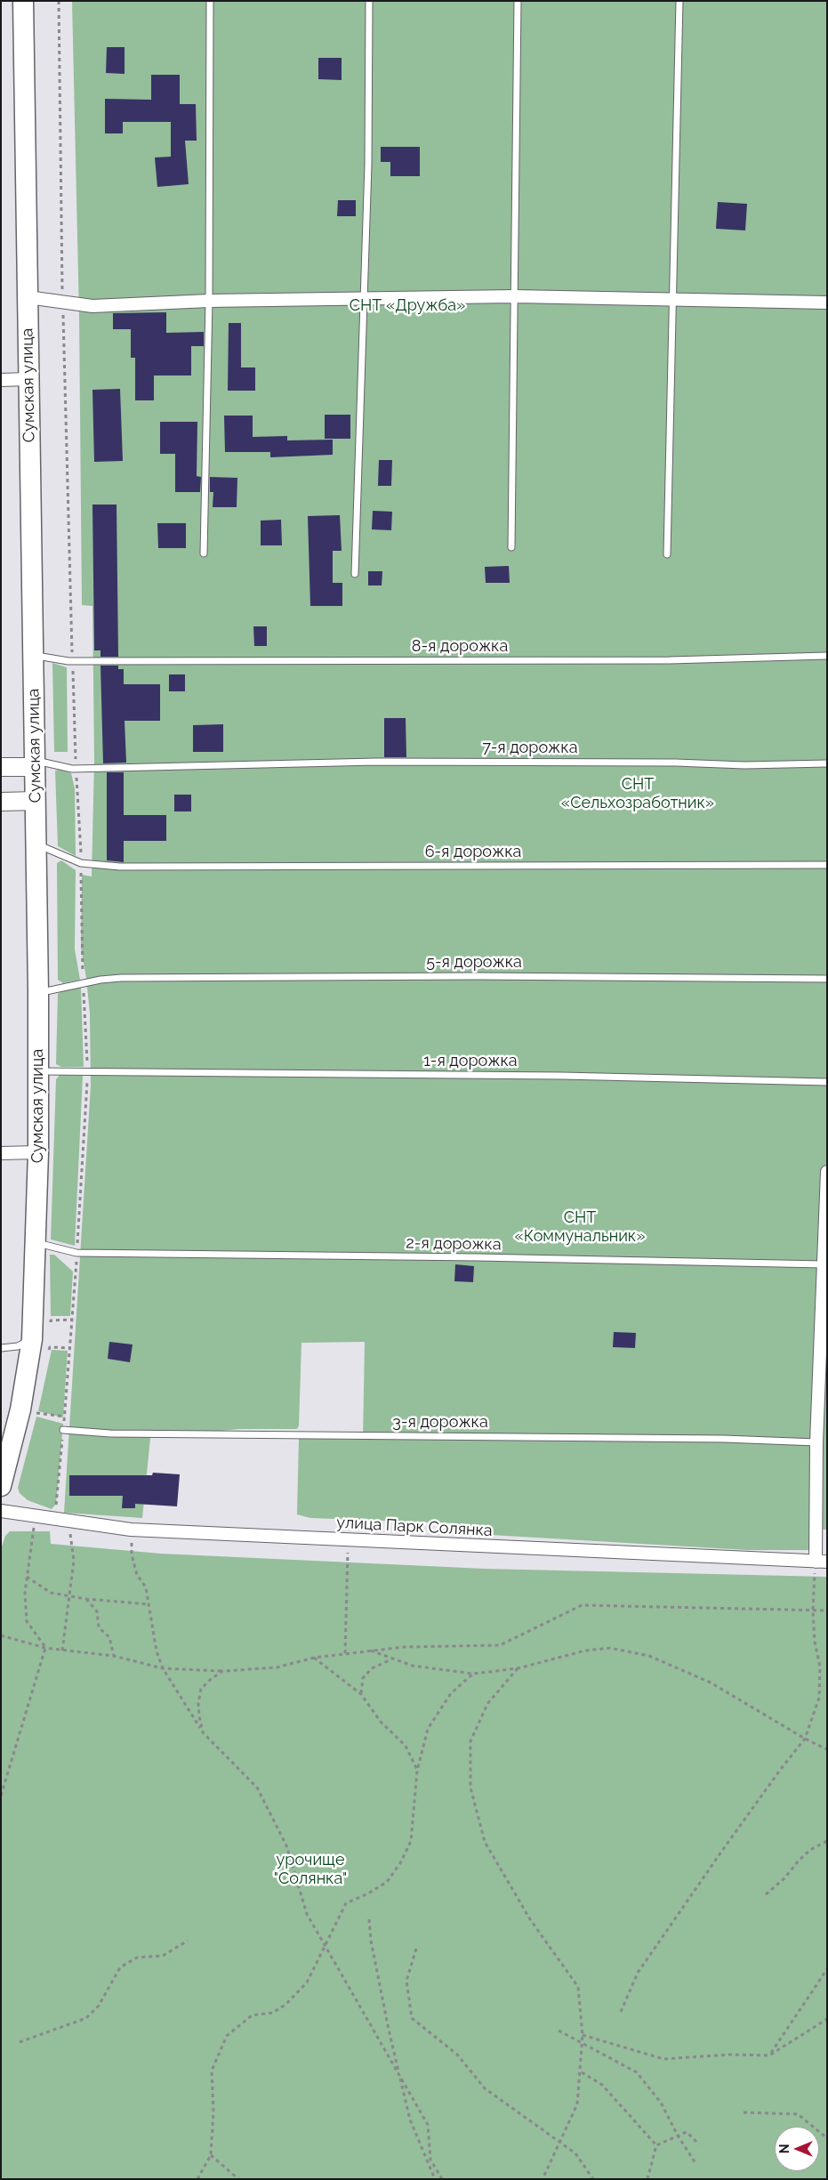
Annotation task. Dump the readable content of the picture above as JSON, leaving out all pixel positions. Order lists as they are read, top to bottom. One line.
{"streets":{"main road":["Сумская улица"],"street":["улица Парк Солянка"],"lane":["8-я дорожка","7-я дорожка","6-я дорожка","5-я дорожка","1-я дорожка","2-я дорожка","3-я дорожка"]},"crossings":[["Сумская улица","8-я дорожка"],["Сумская улица","7-я дорожка"],["Сумская улица","6-я дорожка"],["Сумская улица","5-я дорожка"],["Сумская улица","1-я дорожка"],["Сумская улица","2-я дорожка"]],"parks":["СНТ «Дружба»","СНТ «Сельхозработник»","СНТ «Коммунальник»","урочище \"Солянка\""],"north":"left"}
